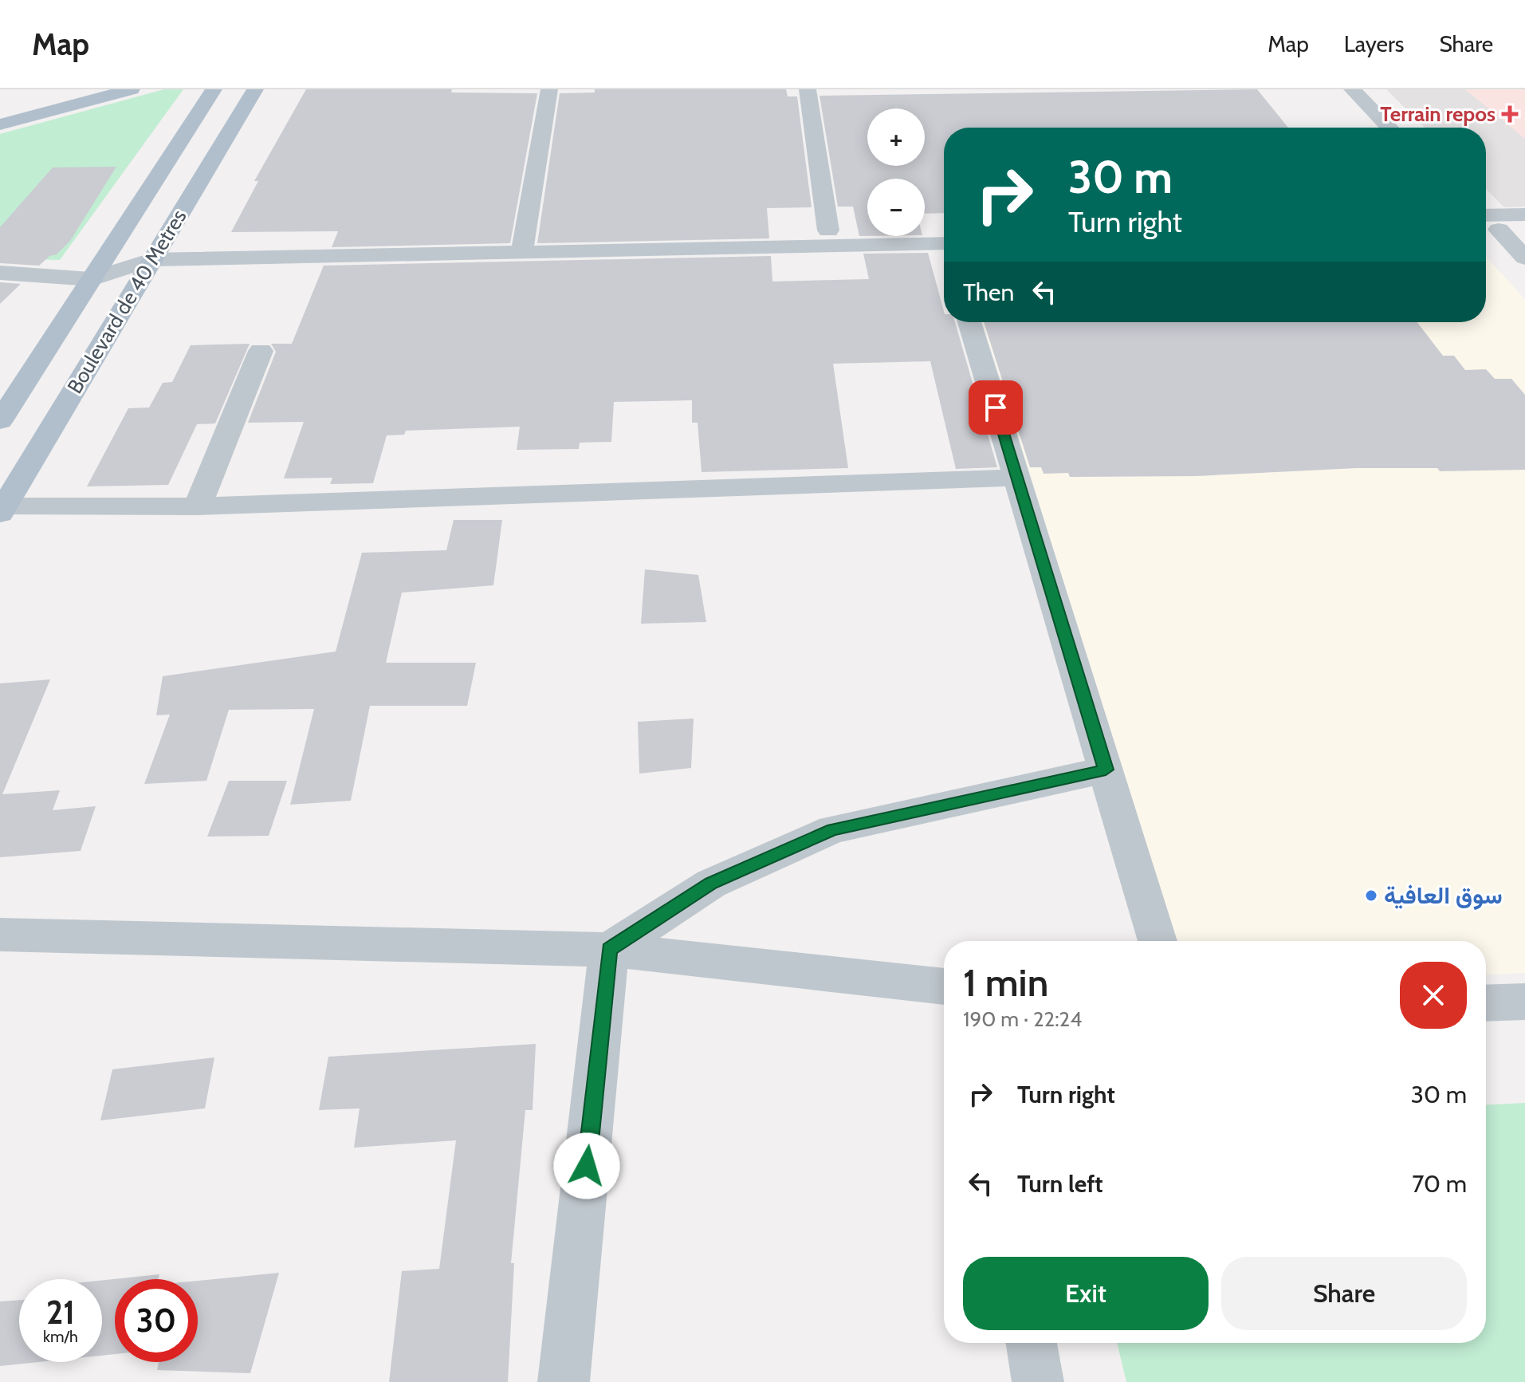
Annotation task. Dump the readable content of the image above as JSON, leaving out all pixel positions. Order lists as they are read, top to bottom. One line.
{"streets":{"main road":["Boulevard de 40 Metres"]},"places":{"health":["Terrain repos"],"other":["سوق العافية"]},"page":{"header":"Map","nav":["Map","Layers","Share"],"map_buttons":["+","−"],"turn":["30 m","Turn right"],"then":"Then","heading":["1 min","190 m · 22:24"],"list":[{"name":"Turn right","value":"30 m"},{"name":"Turn left","value":"70 m"}],"buttons":["Exit","Share"],"speed":"21 km/h","limit":"30"}}
